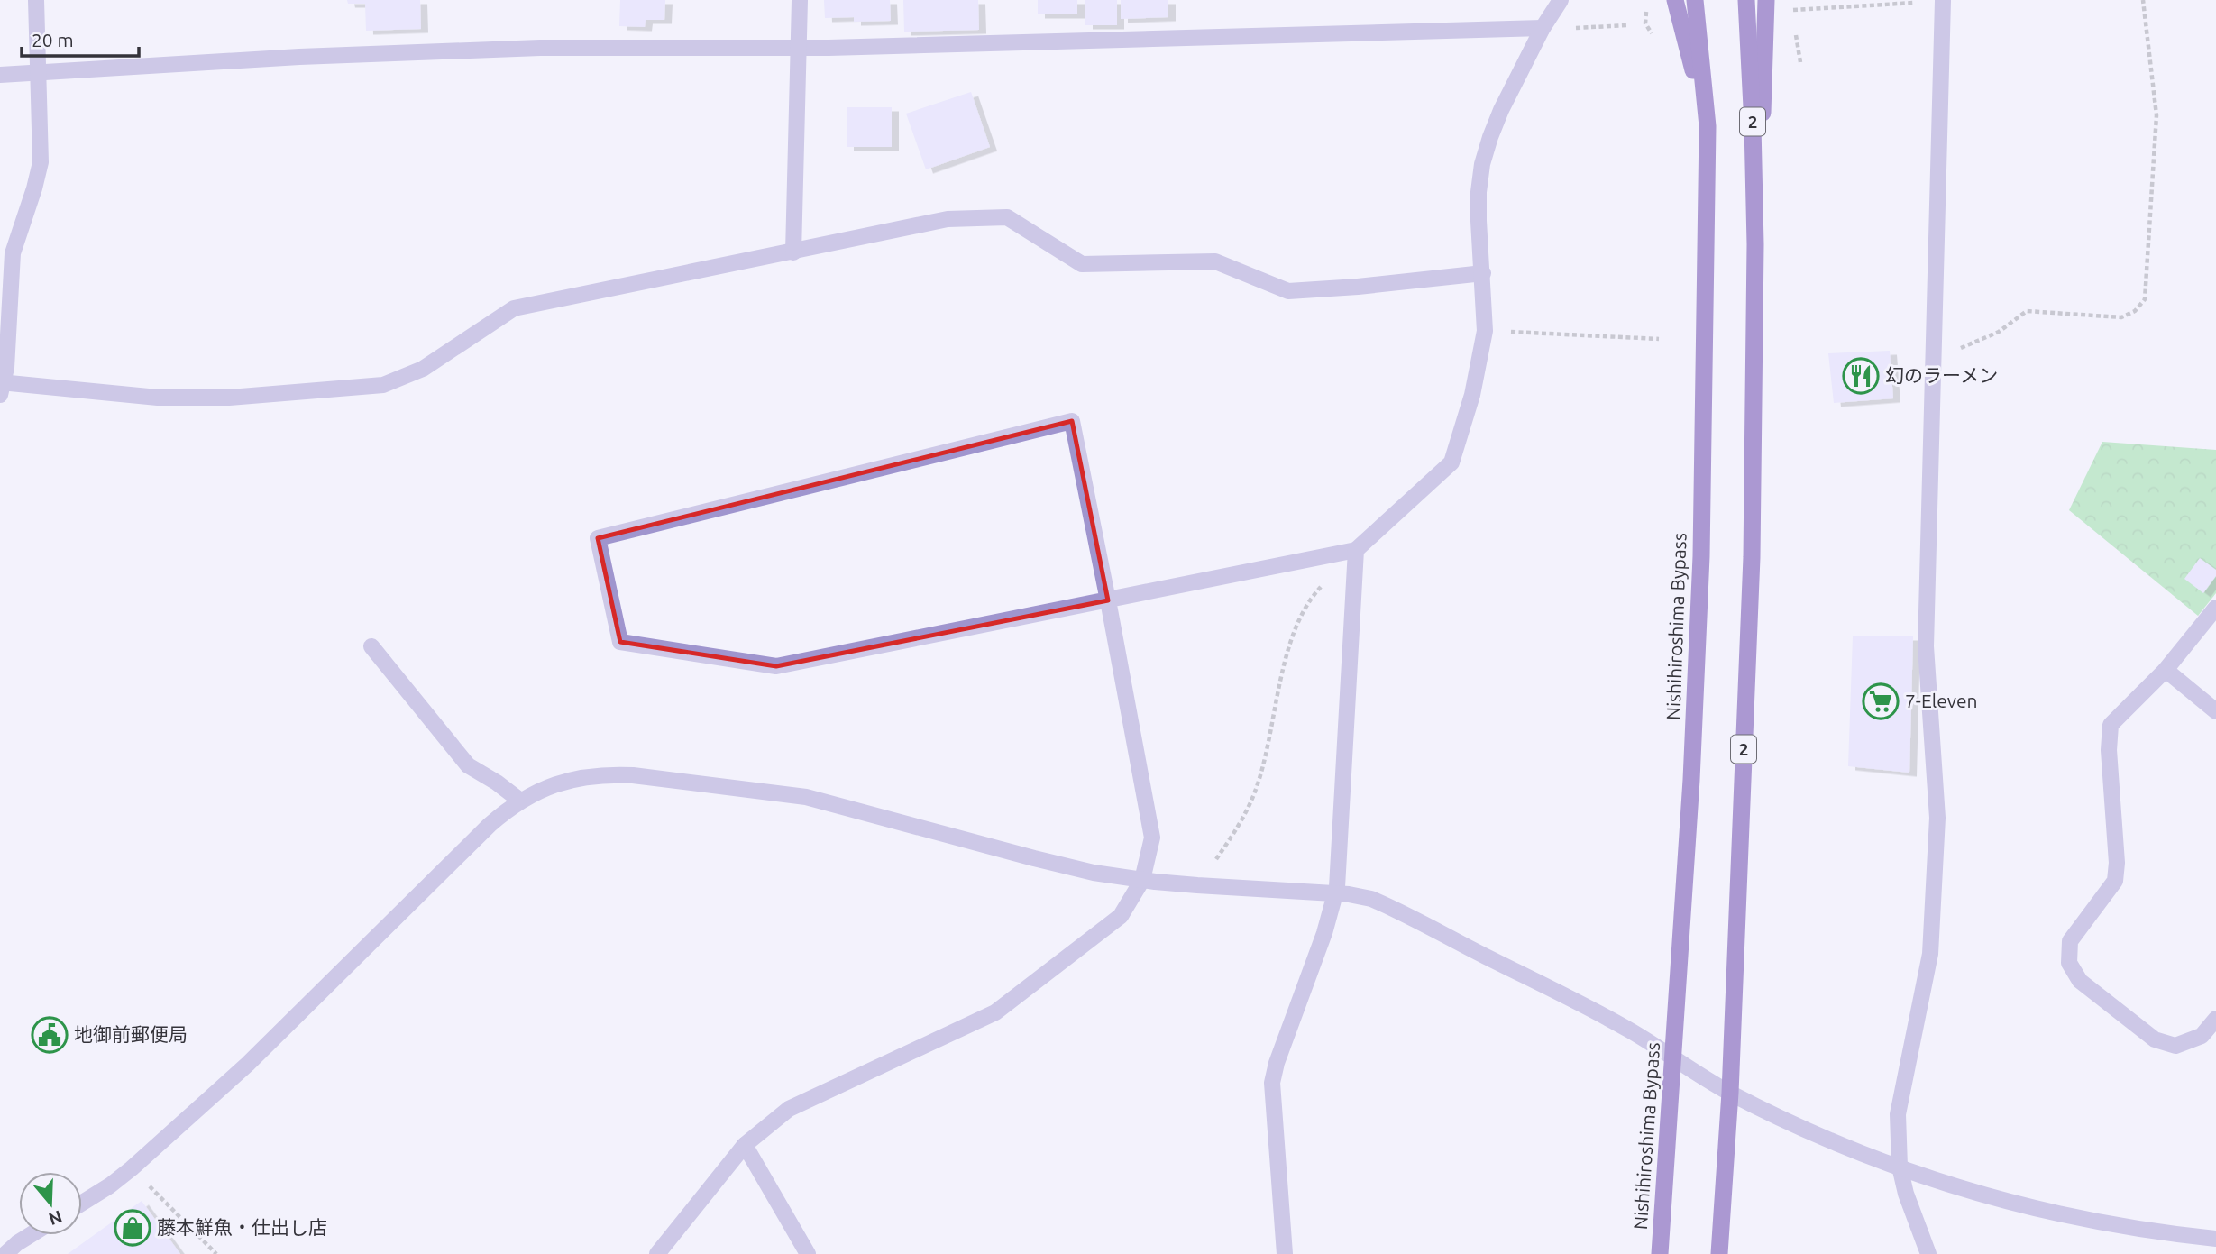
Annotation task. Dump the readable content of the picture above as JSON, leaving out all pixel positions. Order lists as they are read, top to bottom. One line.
{"streets":{"highway":["2","Nishihiroshima Bypass"]},"places":{"restaurant":["幻のラーメン"],"supermarket":["7-Eleven"],"public building":["地御前郵便局"],"shop":["藤本鮮魚・仕出し店"]},"scale_bar":"20 m","north":"bottom"}
